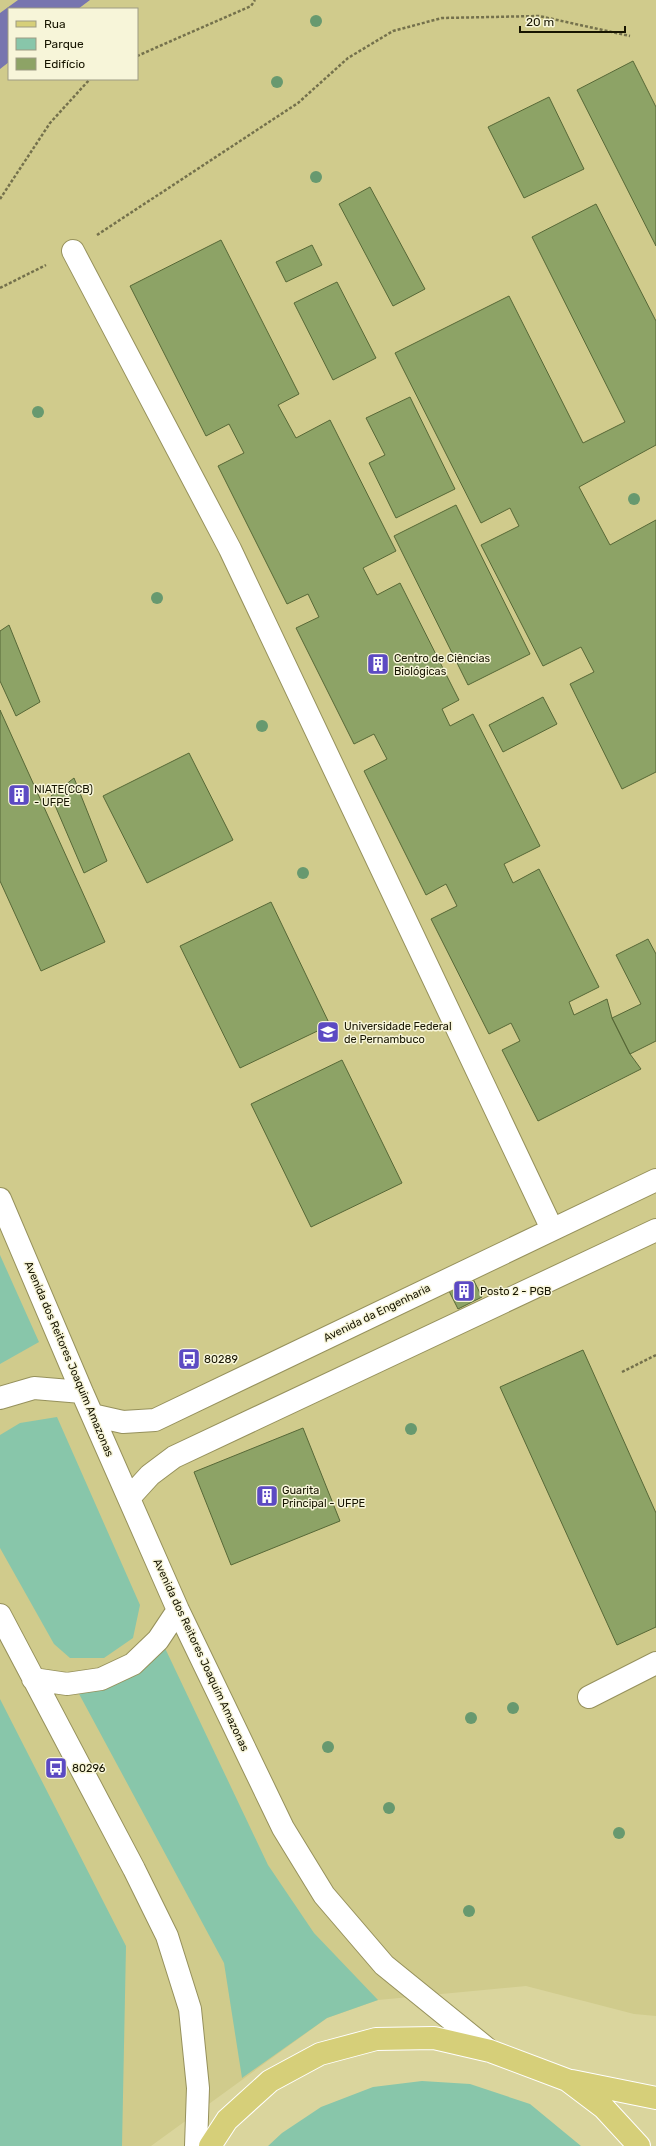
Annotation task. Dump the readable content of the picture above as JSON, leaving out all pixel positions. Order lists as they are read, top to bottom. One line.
{"streets":{"street":["Avenida da Engenharia","Avenida dos Reitores Joaquim Amazonas"]},"crossings":[["Avenida da Engenharia","Avenida dos Reitores Joaquim Amazonas"]],"places":{"building":["Centro de Ciências Biológicas","NIATE(CCB) - UFPE","Posto 2 - PGB","Guarita Principal - UFPE"],"school or university":["Universidade Federal de Pernambuco"],"bus stop":["80289","80296"]},"legend":["Rua","Parque","Edifício"],"scale_bar":"20 m"}
